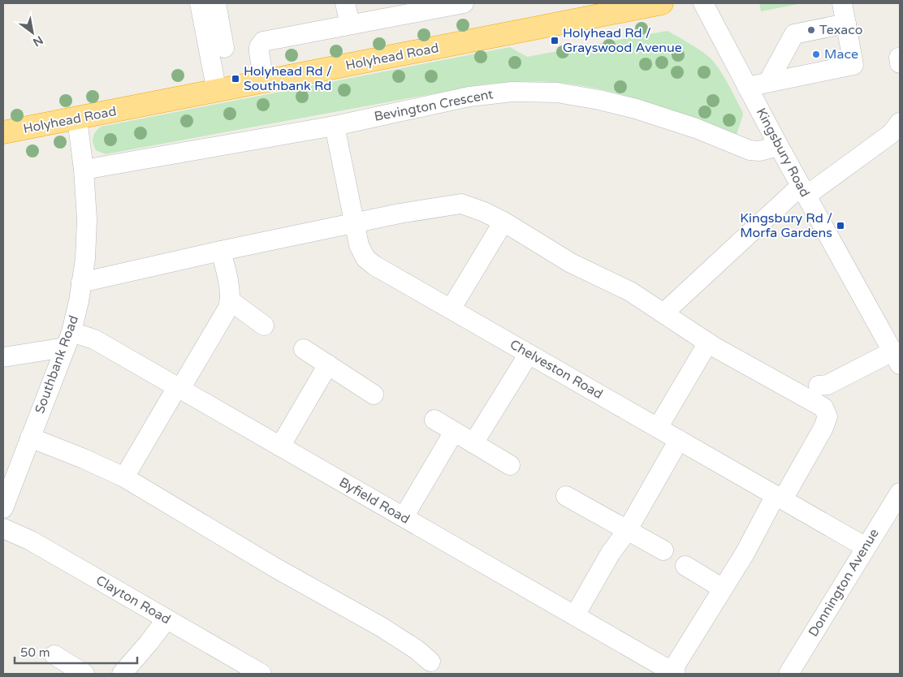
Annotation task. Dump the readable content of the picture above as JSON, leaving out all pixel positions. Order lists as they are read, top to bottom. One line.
{"streets":{"highway":["Holyhead Road"],"street":["Bevington Crescent","Kingsbury Road","Southbank Road","Chelveston Road","Byfield Road","Donnington Avenue","Clayton Road"]},"crossings":[["Holyhead Road","Southbank Road"],["Bevington Crescent","Kingsbury Road"],["Bevington Crescent","Southbank Road"],["Bevington Crescent","Chelveston Road"],["Southbank Road","Byfield Road"],["Chelveston Road","Donnington Avenue"]],"places":{"other":["Texaco","Mace"],"transit":["Holyhead Rd / Grayswood Avenue","Holyhead Rd / Southbank Rd","Kingsbury Rd / Morfa Gardens"]},"scale_bar":"50 m","north":"bottom right"}
